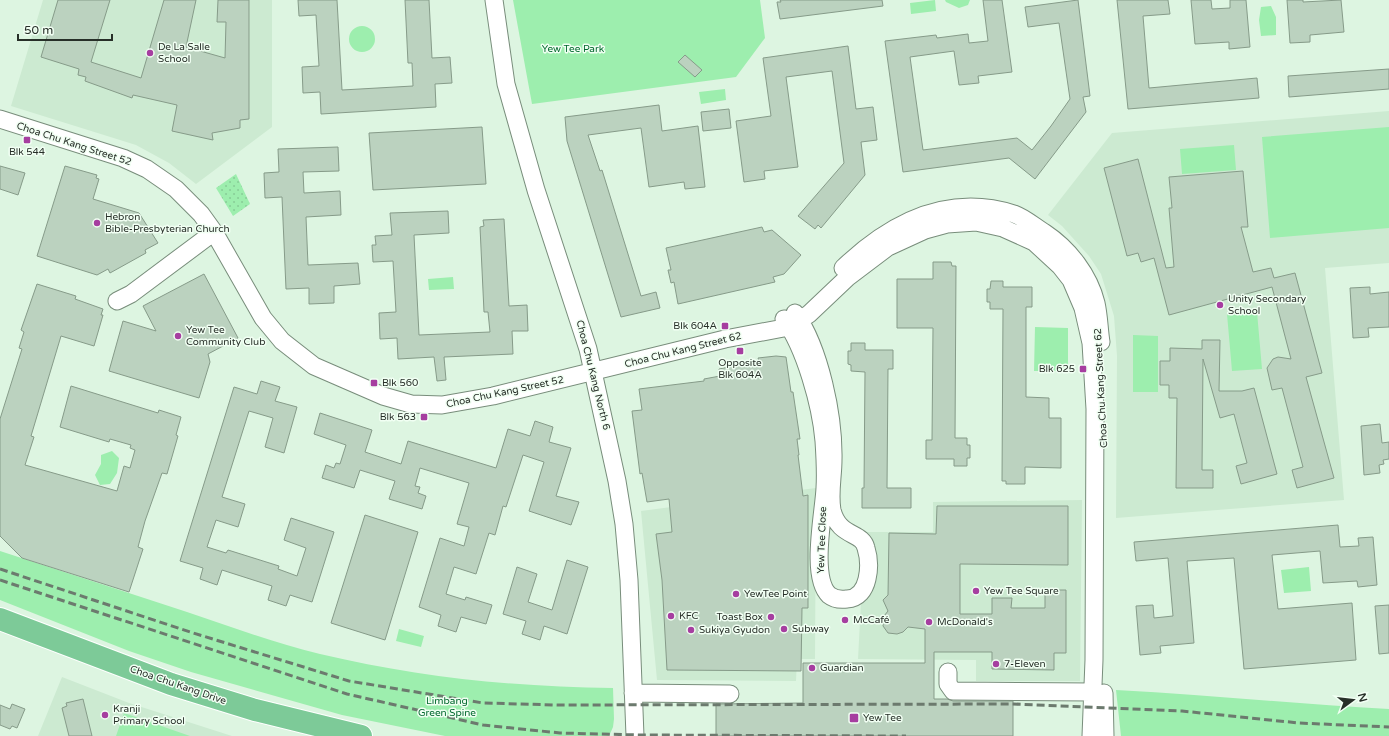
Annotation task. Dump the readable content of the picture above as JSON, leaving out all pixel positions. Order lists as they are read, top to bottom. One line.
{"streets":{"main road":["Choa Chu Kang Drive"],"street":["Choa Chu Kang Street 52","Choa Chu Kang Street 62","Choa Chu Kang North 6","Yew Tee Close"]},"crossings":[["Choa Chu Kang Street 52","Choa Chu Kang Street 62"],["Choa Chu Kang Street 52","Choa Chu Kang North 6"],["Choa Chu Kang Street 62","Choa Chu Kang North 6"],["Choa Chu Kang Street 62","Yew Tee Close"]],"parks":["Yew Tee Park","Limbang Green Spine"],"places":{"other":["De La Salle School","Hebron Bible-Presbyterian Church","Unity Secondary School","Yew Tee Community Club","Yew Tee Square","YewTee Point","KFC","Toast Box","McCafé","McDonald's","Subway","Sukiya Gyudon","7-Eleven","Guardian","Kranji Primary School"],"transit":["Blk 544","Blk 604A","Opposite Blk 604A","Blk 625","Blk 560","Blk 563","Yew Tee"]},"scale_bar":"50 m","north":"right"}
